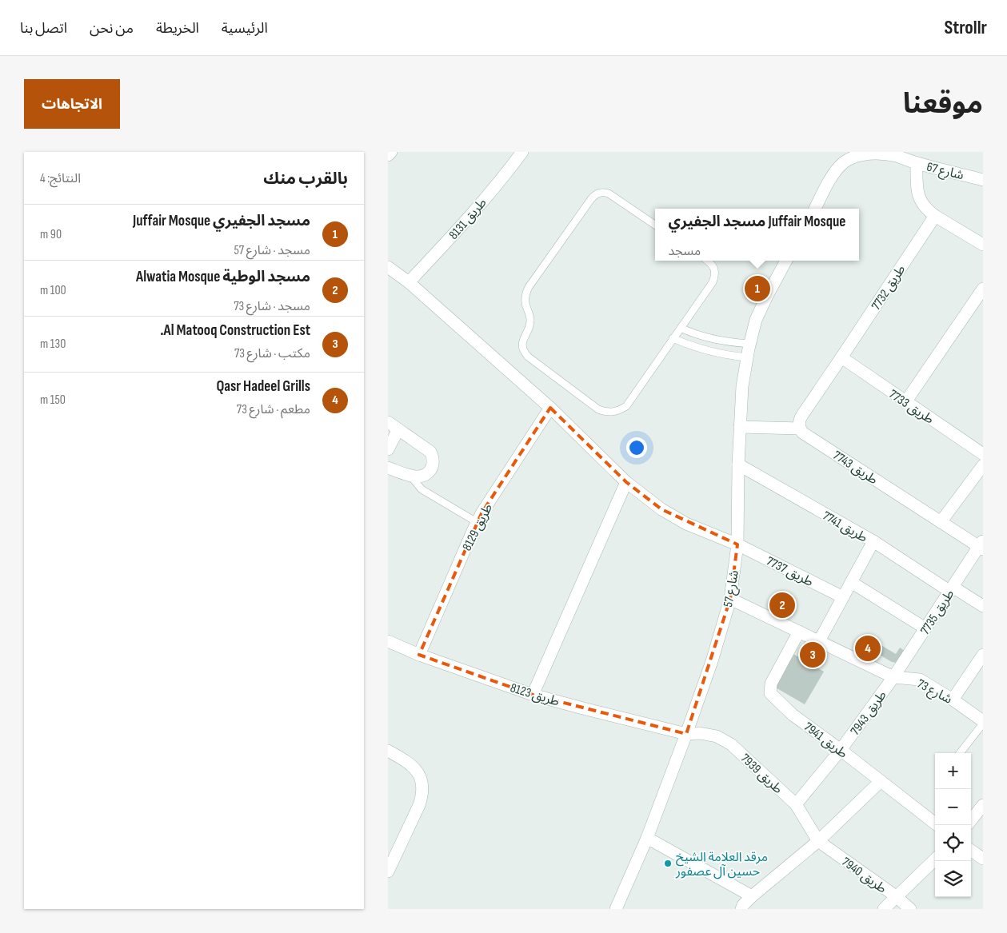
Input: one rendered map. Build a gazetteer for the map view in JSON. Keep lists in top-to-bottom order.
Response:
{
  "streets": {
    "street": [
      "شارع 67",
      "طريق 8131",
      "طريق 7732",
      "طريق 7733",
      "طريق 7743",
      "طريق 7741",
      "طريق 8129",
      "طريق 7737",
      "شارع 57",
      "طريق 7735",
      "شارع 73",
      "طريق 8123",
      "طريق 7943",
      "طريق 7941",
      "طريق 7939",
      "طريق 7940"
    ]
  },
  "crossings": [
    ["طريق 7732", "طريق 7733"],
    ["طريق 7743", "طريق 7735"],
    ["طريق 7741", "شارع 57"],
    ["طريق 7741", "طريق 7735"],
    ["طريق 8129", "طريق 8123"],
    ["طريق 7737", "شارع 57"],
    ["شارع 57", "شارع 73"],
    ["شارع 57", "طريق 8123"],
    ["شارع 57", "طريق 7939"],
    ["طريق 7735", "شارع 73"],
    ["طريق 7735", "طريق 7943"],
    ["شارع 73", "طريق 7943"],
    ["شارع 73", "طريق 7941"],
    ["طريق 8123", "طريق 7939"],
    ["طريق 7943", "طريق 7941"],
    ["طريق 7943", "طريق 7939"],
    ["طريق 7939", "طريق 7940"]
  ],
  "places": ["مرقد العلامة الشيخ حسين آل عصفور"],
  "page": {
    "header": "Strollr",
    "nav": [
      "الرئيسية",
      "الخريطة",
      "من نحن",
      "اتصل بنا"
    ],
    "title": "موقعنا",
    "buttons": "الاتجاهات",
    "heading": ["بالقرب منك", "النتائج: 4"],
    "list": [
      {
        "mark": "1",
        "name": "مسجد الجفيري Juffair Mosque",
        "note": "مسجد · شارع 57",
        "value": "90 m"
      },
      {
        "mark": "2",
        "name": "مسجد الوطية Alwatia Mosque",
        "note": "مسجد · شارع 73",
        "value": "100 m"
      },
      {
        "mark": "3",
        "name": "Al Matooq Construction Est.",
        "note": "مكتب · شارع 73",
        "value": "130 m"
      },
      {
        "mark": "4",
        "name": "Qasr Hadeel Grills",
        "note": "مطعم · شارع 73",
        "value": "150 m"
      }
    ],
    "popup": ["مسجد الجفيري Juffair Mosque", "مسجد"],
    "pins": [
      "1",
      "2",
      "4",
      "3"
    ],
    "map_buttons": ["+", "−"]
  }
}
